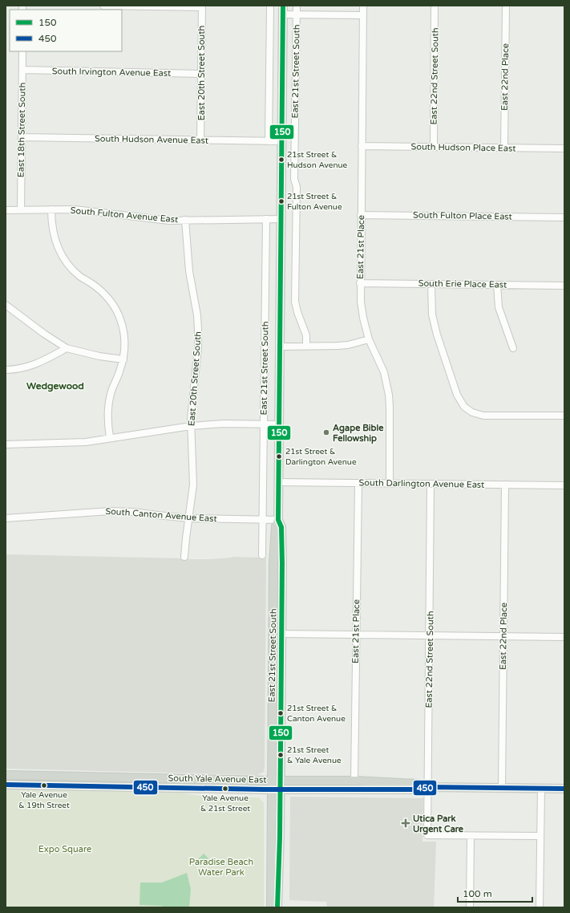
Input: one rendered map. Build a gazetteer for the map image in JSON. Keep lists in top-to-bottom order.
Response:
{
  "streets": {
    "main road": ["East 21st Street South", "South Yale Avenue East"],
    "street": [
      "South Irvington Avenue East",
      "East 20th Street South",
      "East 22nd Street South",
      "East 22nd Place",
      "East 18th Street South",
      "South Hudson Avenue East",
      "South Hudson Place East",
      "South Fulton Avenue East",
      "South Fulton Place East",
      "East 21st Place",
      "South Erie Place East",
      "South Darlington Avenue East",
      "South Canton Avenue East"
    ]
  },
  "crossings": [
    ["East 21st Street South", "South Hudson Avenue East"],
    ["East 21st Street South", "South Fulton Avenue East"],
    ["East 21st Street South", "South Darlington Avenue East"],
    ["East 21st Street South", "South Canton Avenue East"],
    ["East 21st Street South", "South Yale Avenue East"],
    ["South Irvington Avenue East", "East 20th Street South"],
    ["South Irvington Avenue East", "East 18th Street South"],
    ["East 20th Street South", "South Hudson Avenue East"],
    ["East 20th Street South", "South Fulton Avenue East"],
    ["East 20th Street South", "South Canton Avenue East"],
    ["East 22nd Street South", "South Hudson Place East"],
    ["East 22nd Street South", "South Darlington Avenue East"],
    ["East 22nd Street South", "South Yale Avenue East"],
    ["East 22nd Place", "South Hudson Place East"],
    ["East 22nd Place", "South Darlington Avenue East"],
    ["East 22nd Place", "South Yale Avenue East"],
    ["East 18th Street South", "South Hudson Avenue East"],
    ["East 18th Street South", "South Fulton Avenue East"],
    ["South Hudson Place East", "East 21st Place"],
    ["South Fulton Place East", "East 21st Place"],
    ["East 21st Place", "South Erie Place East"],
    ["East 21st Place", "South Darlington Avenue East"],
    ["East 21st Place", "South Yale Avenue East"]
  ],
  "districts": ["Wedgewood"],
  "parks": ["Expo Square", "Paradise Beach Water Park"],
  "places": {
    "other": [
      "21st Street & Hudson Avenue",
      "21st Street & Fulton Avenue",
      "Agape Bible Fellowship",
      "21st Street & Darlington Avenue",
      "21st Street & Canton Avenue",
      "21st Street & Yale Avenue",
      "Yale Avenue & 19th Street",
      "Yale Avenue & 21st Street"
    ],
    "health": ["Utica Park Urgent Care"]
  },
  "lines": ["transit line 150", "transit line 450"],
  "legend": ["150", "450"],
  "scale_bar": "100 m"
}
